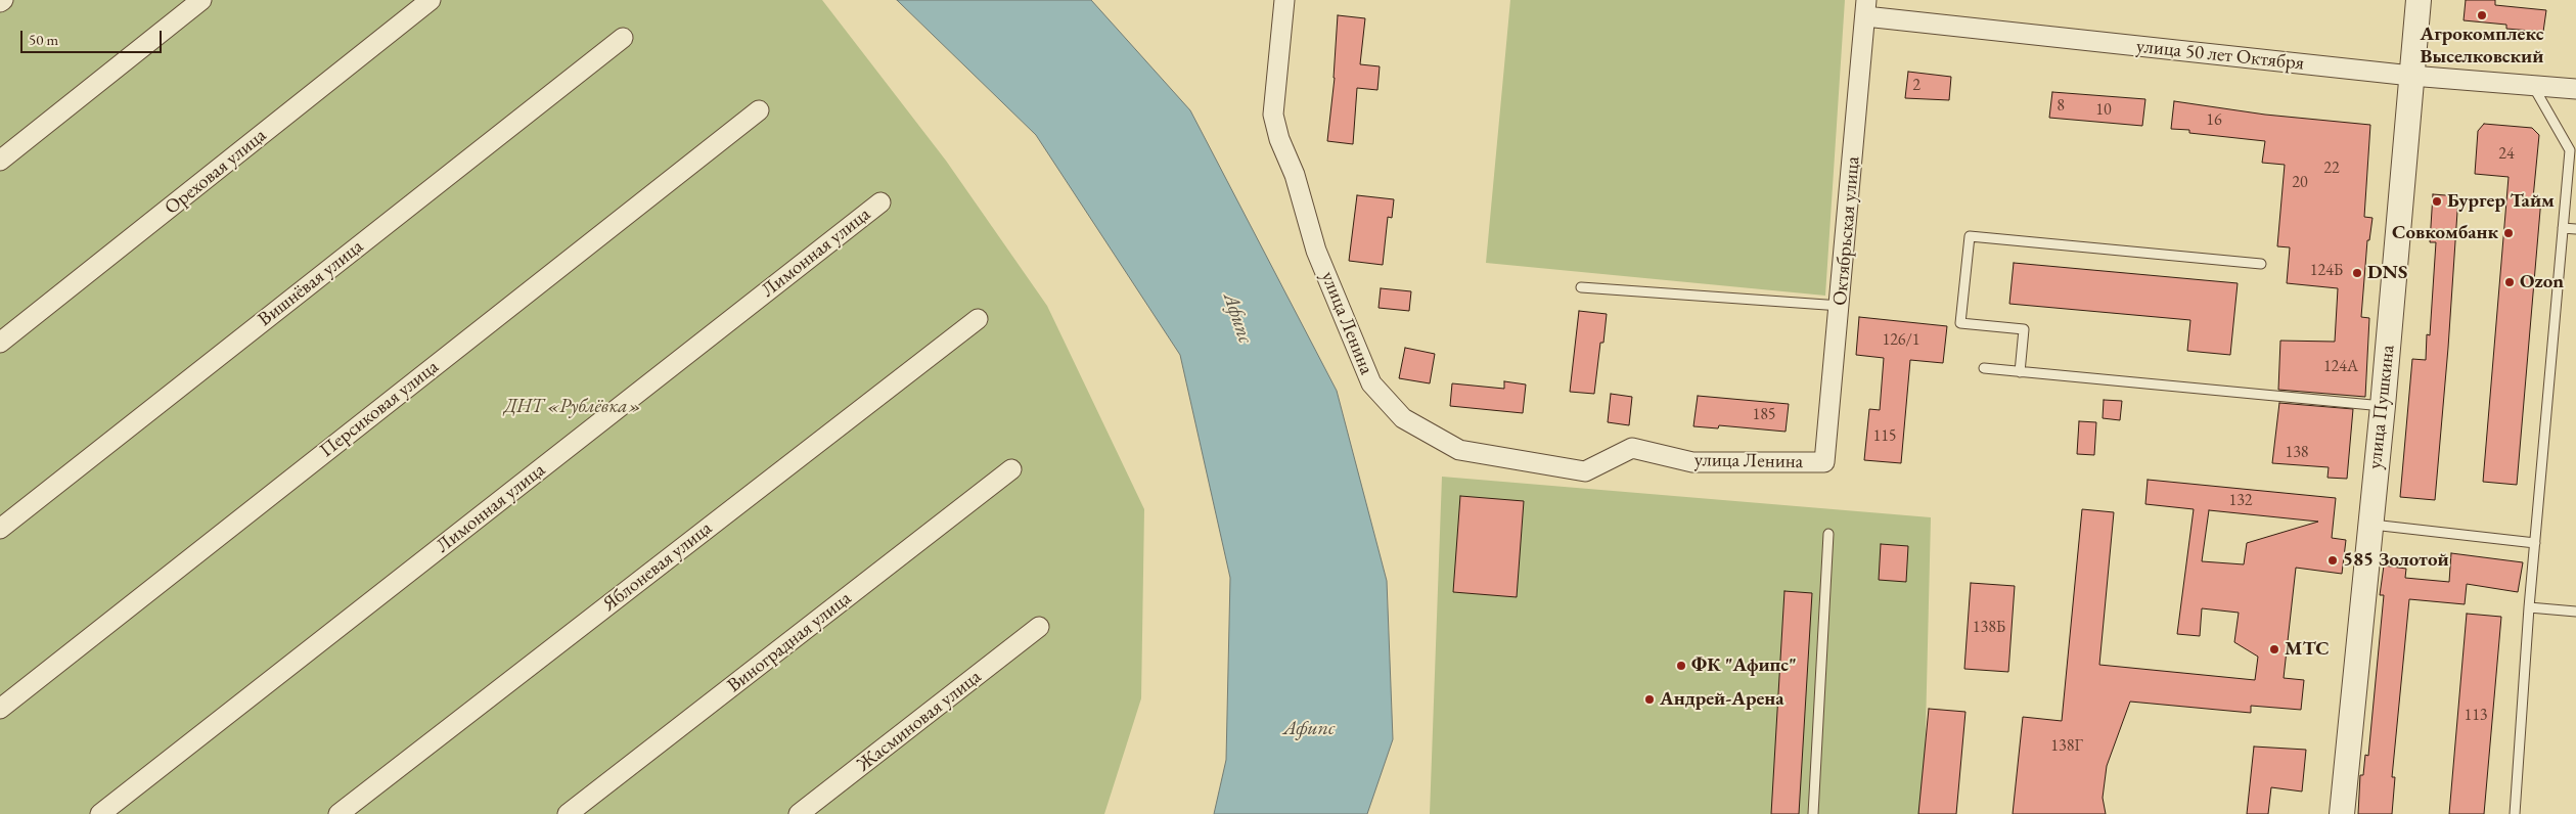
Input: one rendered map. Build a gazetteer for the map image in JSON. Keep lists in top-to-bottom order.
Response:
{
  "streets": {
    "street": [
      "улица 50 лет Октября",
      "Ореховая улица",
      "Октябрьская улица",
      "Лимонная улица",
      "Вишнёвая улица",
      "улица Ленина",
      "улица Пушкина",
      "Персиковая улица",
      "Яблоневая улица",
      "Виноградная улица",
      "Жасминовая улица"
    ]
  },
  "crossings": [
    ["улица 50 лет Октября", "Октябрьская улица"],
    ["улица 50 лет Октября", "улица Пушкина"],
    ["Октябрьская улица", "улица Ленина"]
  ],
  "water": ["Афипс"],
  "parks": ["ДНТ «Рублёвка»"],
  "places": [
    "Агрокомплекс Выселковский",
    "Бургер Тайм",
    "Совкомбанк",
    "DNS",
    "Ozon",
    "585 Золотой",
    "МТС",
    "ФК \"Афипс\"",
    "Андрей-Арена"
  ],
  "house_numbers": [
    "2",
    "8",
    "10",
    "16",
    "24",
    "22",
    "20",
    "124Б",
    "126/1",
    "124А",
    "185",
    "115",
    "138",
    "132",
    "138Б",
    "113",
    "138Г"
  ],
  "scale_bar": "50 m"
}
